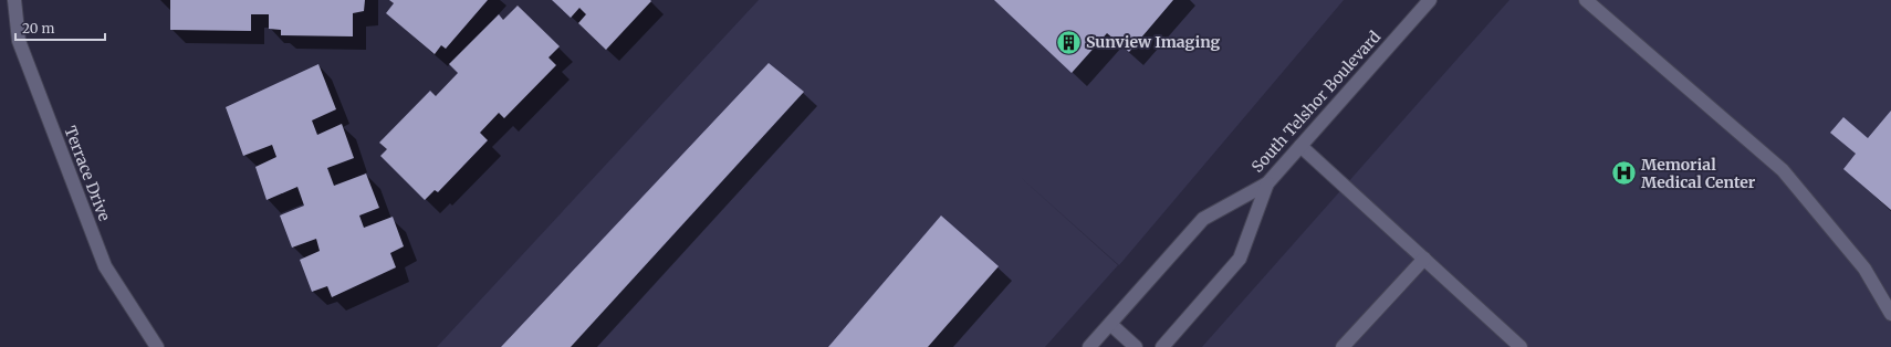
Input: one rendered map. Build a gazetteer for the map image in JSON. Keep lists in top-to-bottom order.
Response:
{
  "streets": {
    "main road": ["South Telshor Boulevard", "Terrace Drive"]
  },
  "places": {
    "building": ["Sunview Imaging"],
    "hospital": ["Memorial Medical Center"]
  },
  "scale_bar": "20 m"
}
